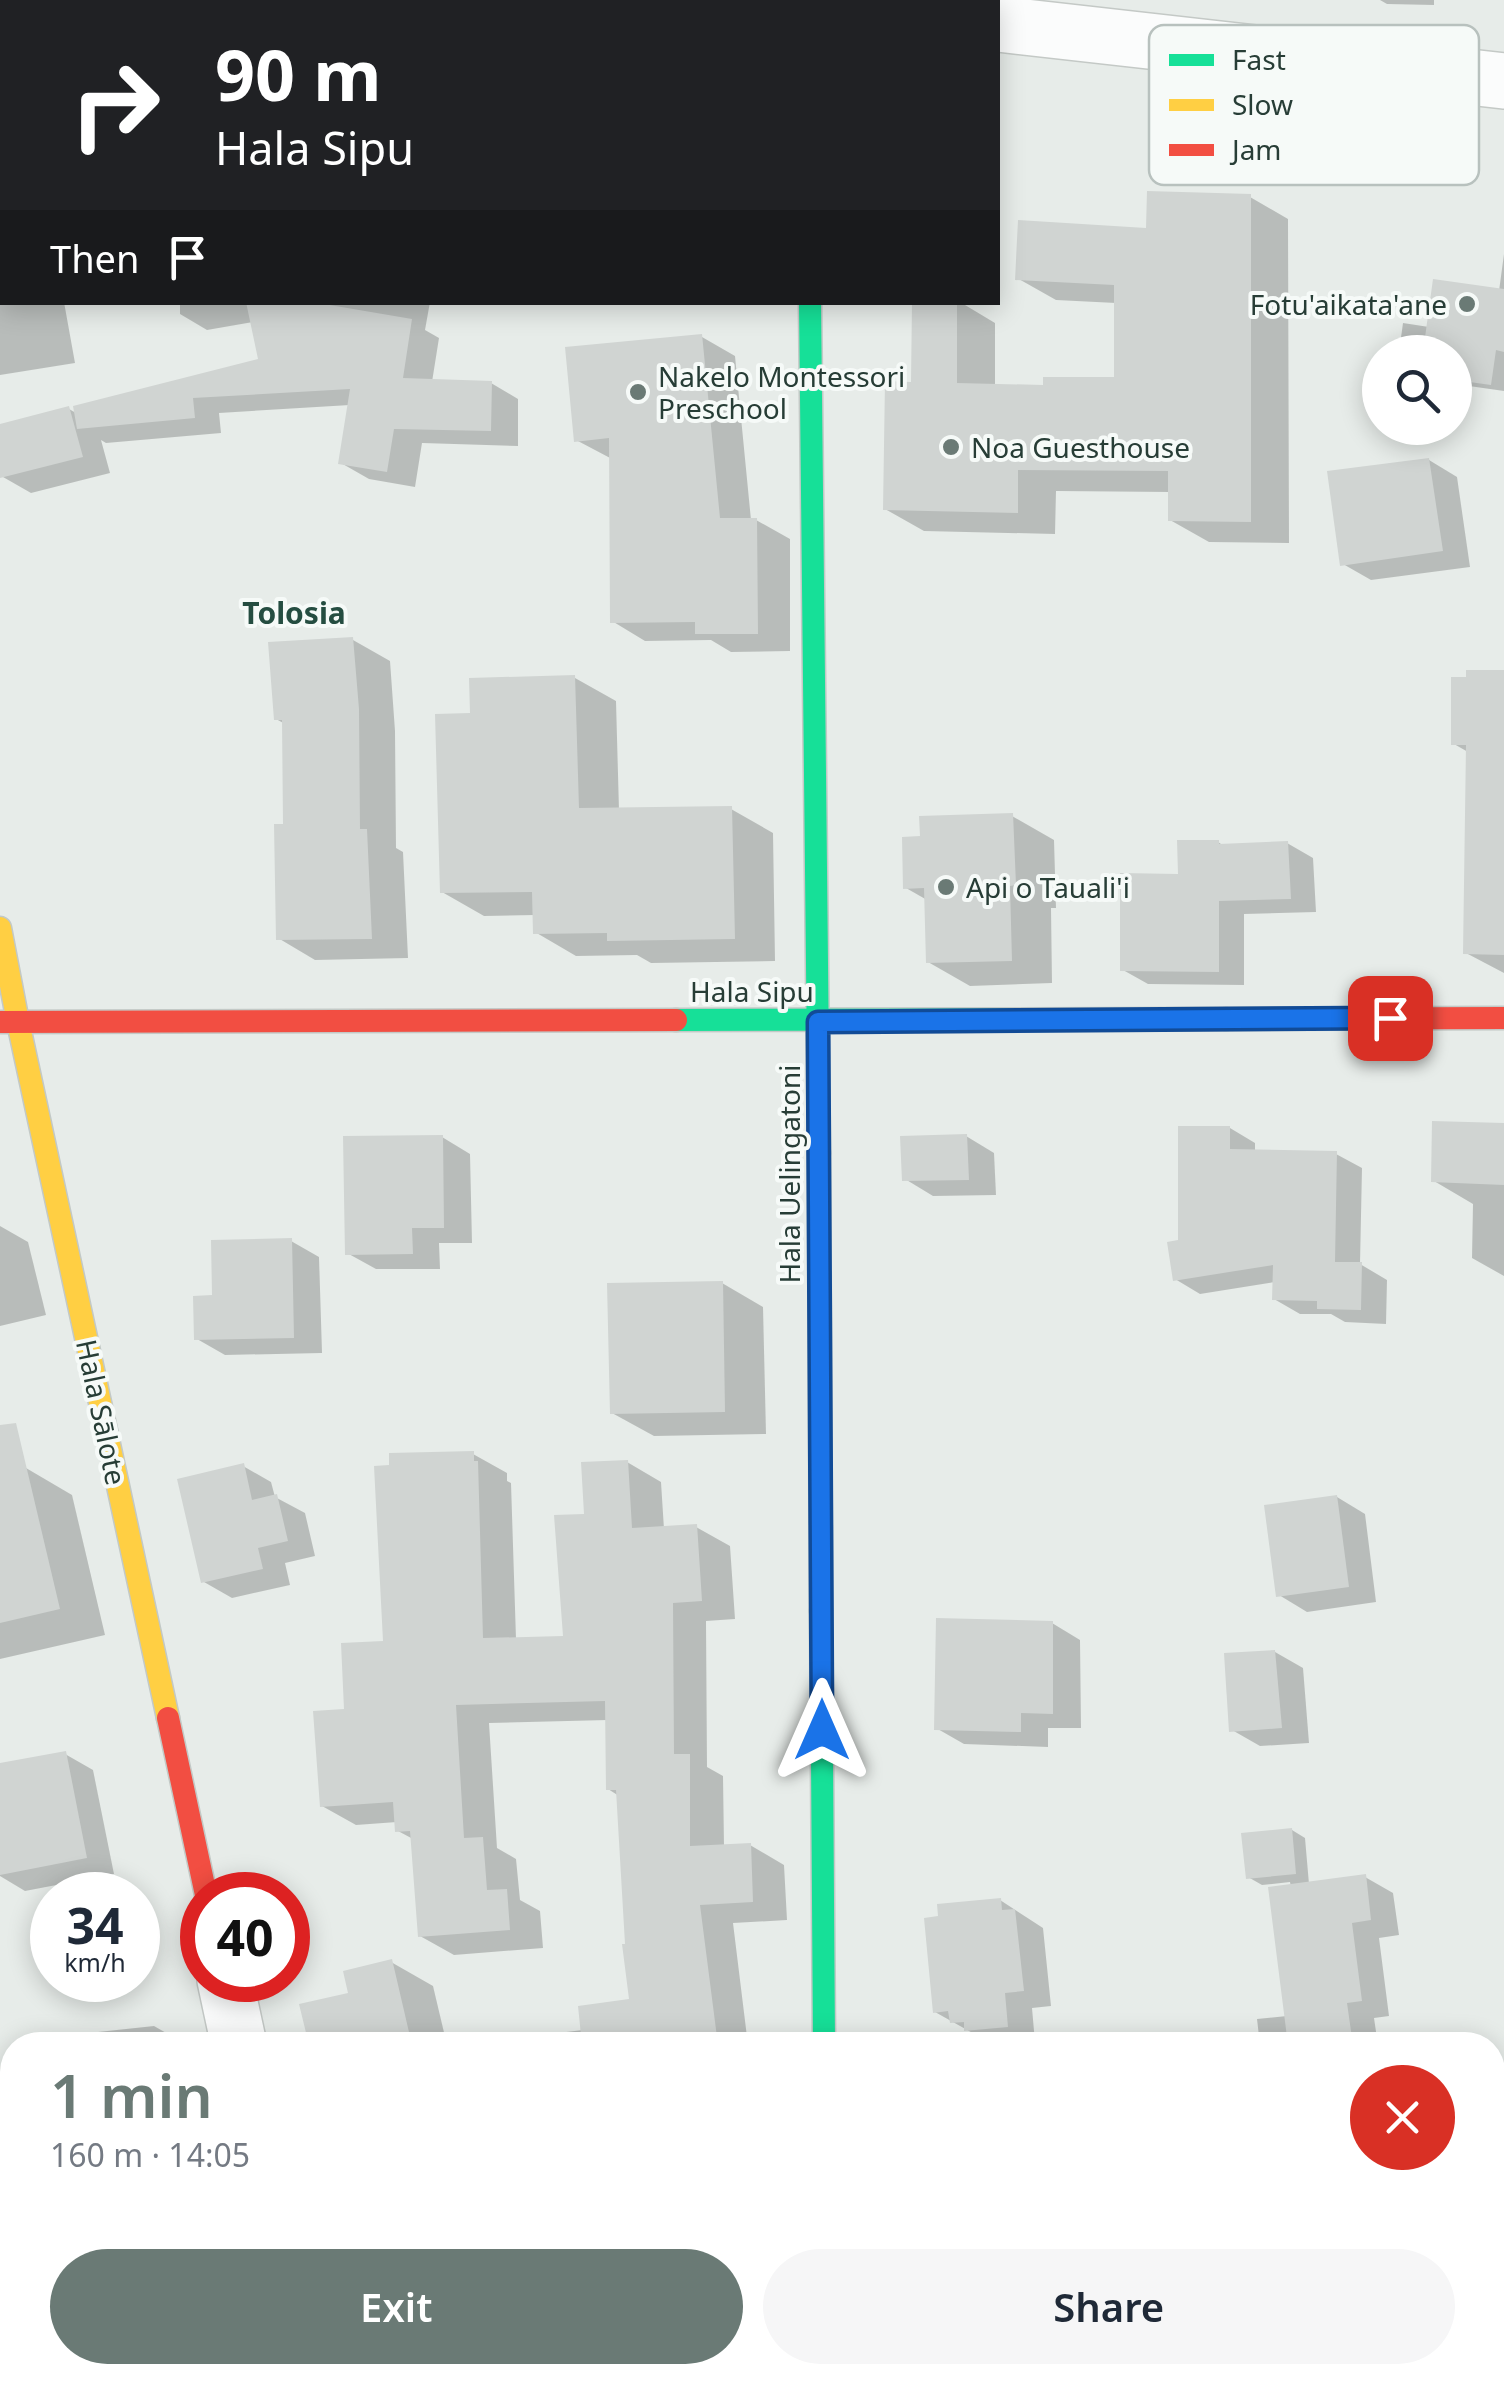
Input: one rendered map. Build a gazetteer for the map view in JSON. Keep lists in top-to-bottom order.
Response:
{
  "streets": {
    "street": ["Hala Sipu", "Hala Uelingatoni", "Hala Sālote"]
  },
  "crossings": [
    ["Hala Sipu", "Hala Uelingatoni"],
    ["Hala Sipu", "Hala Sālote"]
  ],
  "districts": ["Tolosia"],
  "places": [
    "Fotu'aikata'ane",
    "Nakelo Montessori Preschool",
    "Noa Guesthouse",
    "Api o Tauali'i"
  ],
  "legend": ["Fast", "Slow", "Jam"],
  "page": {
    "turn": ["90 m", "Hala Sipu"],
    "then": "Then",
    "speed": "34 km/h",
    "limit": "40",
    "heading": ["1 min", "160 m · 14:05"],
    "buttons": ["Exit", "Share"]
  }
}
